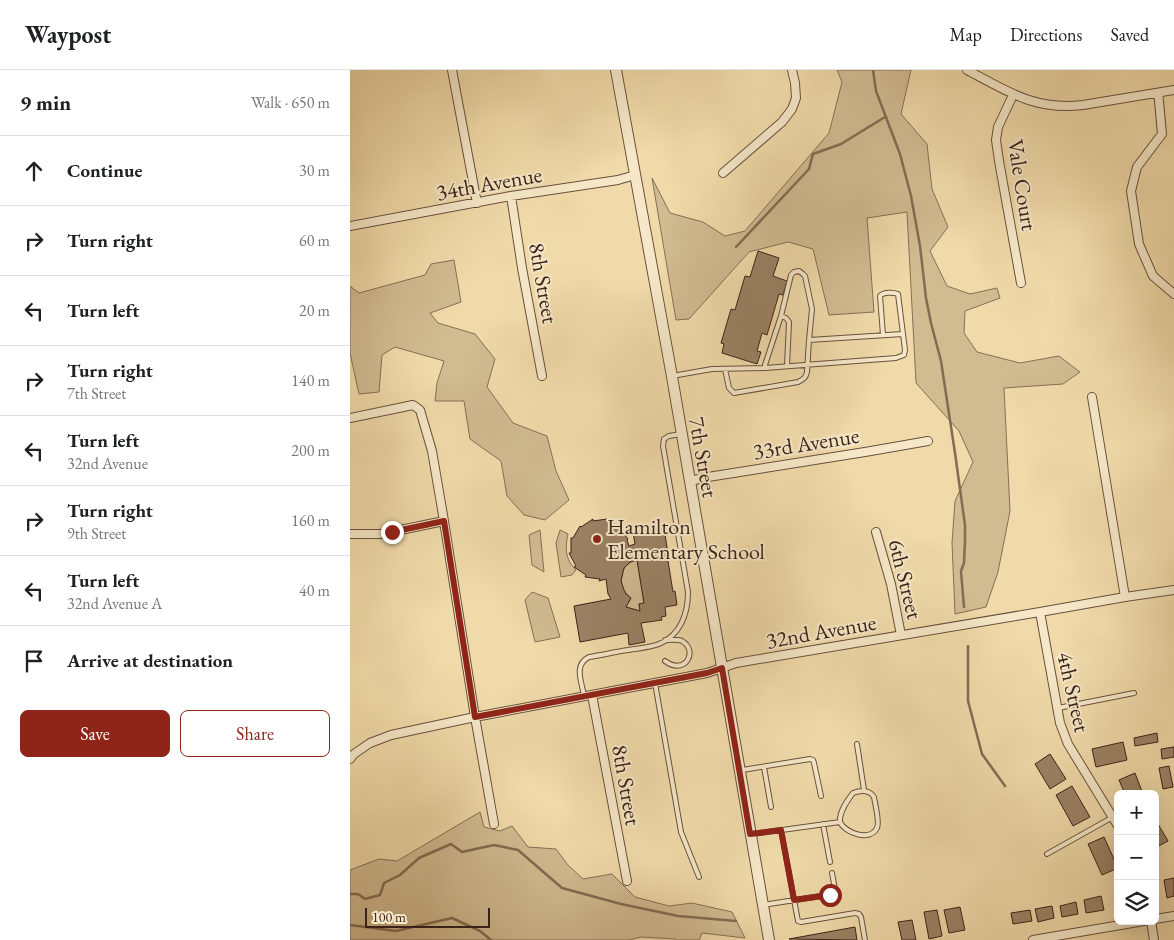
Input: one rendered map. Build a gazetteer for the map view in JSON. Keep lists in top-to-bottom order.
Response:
{
  "streets": {
    "street": [
      "34th Avenue",
      "Vale Court",
      "8th Street",
      "33rd Avenue",
      "7th Street",
      "6th Street",
      "32nd Avenue",
      "4th Street"
    ]
  },
  "crossings": [
    ["34th Avenue", "8th Street"],
    ["34th Avenue", "7th Street"],
    ["8th Street", "32nd Avenue"],
    ["33rd Avenue", "7th Street"],
    ["7th Street", "32nd Avenue"],
    ["6th Street", "32nd Avenue"],
    ["32nd Avenue", "4th Street"]
  ],
  "places": ["Hamilton Elementary School"],
  "scale_bar": "100 m",
  "page": {
    "header": "Waypost",
    "nav": ["Map", "Directions", "Saved"],
    "heading": ["9 min", "Walk · 650 m"],
    "list": [
      ["Continue", "30 m"],
      ["Turn right", "60 m"],
      ["Turn left", "20 m"],
      ["Turn right", "7th Street", "140 m"],
      ["Turn left", "32nd Avenue", "200 m"],
      ["Turn right", "9th Street", "160 m"],
      ["Turn left", "32nd Avenue A", "40 m"],
      "Arrive at destination"
    ],
    "buttons": ["Save", "Share"],
    "map_buttons": ["+", "−"],
    "scale": "100 m"
  }
}
